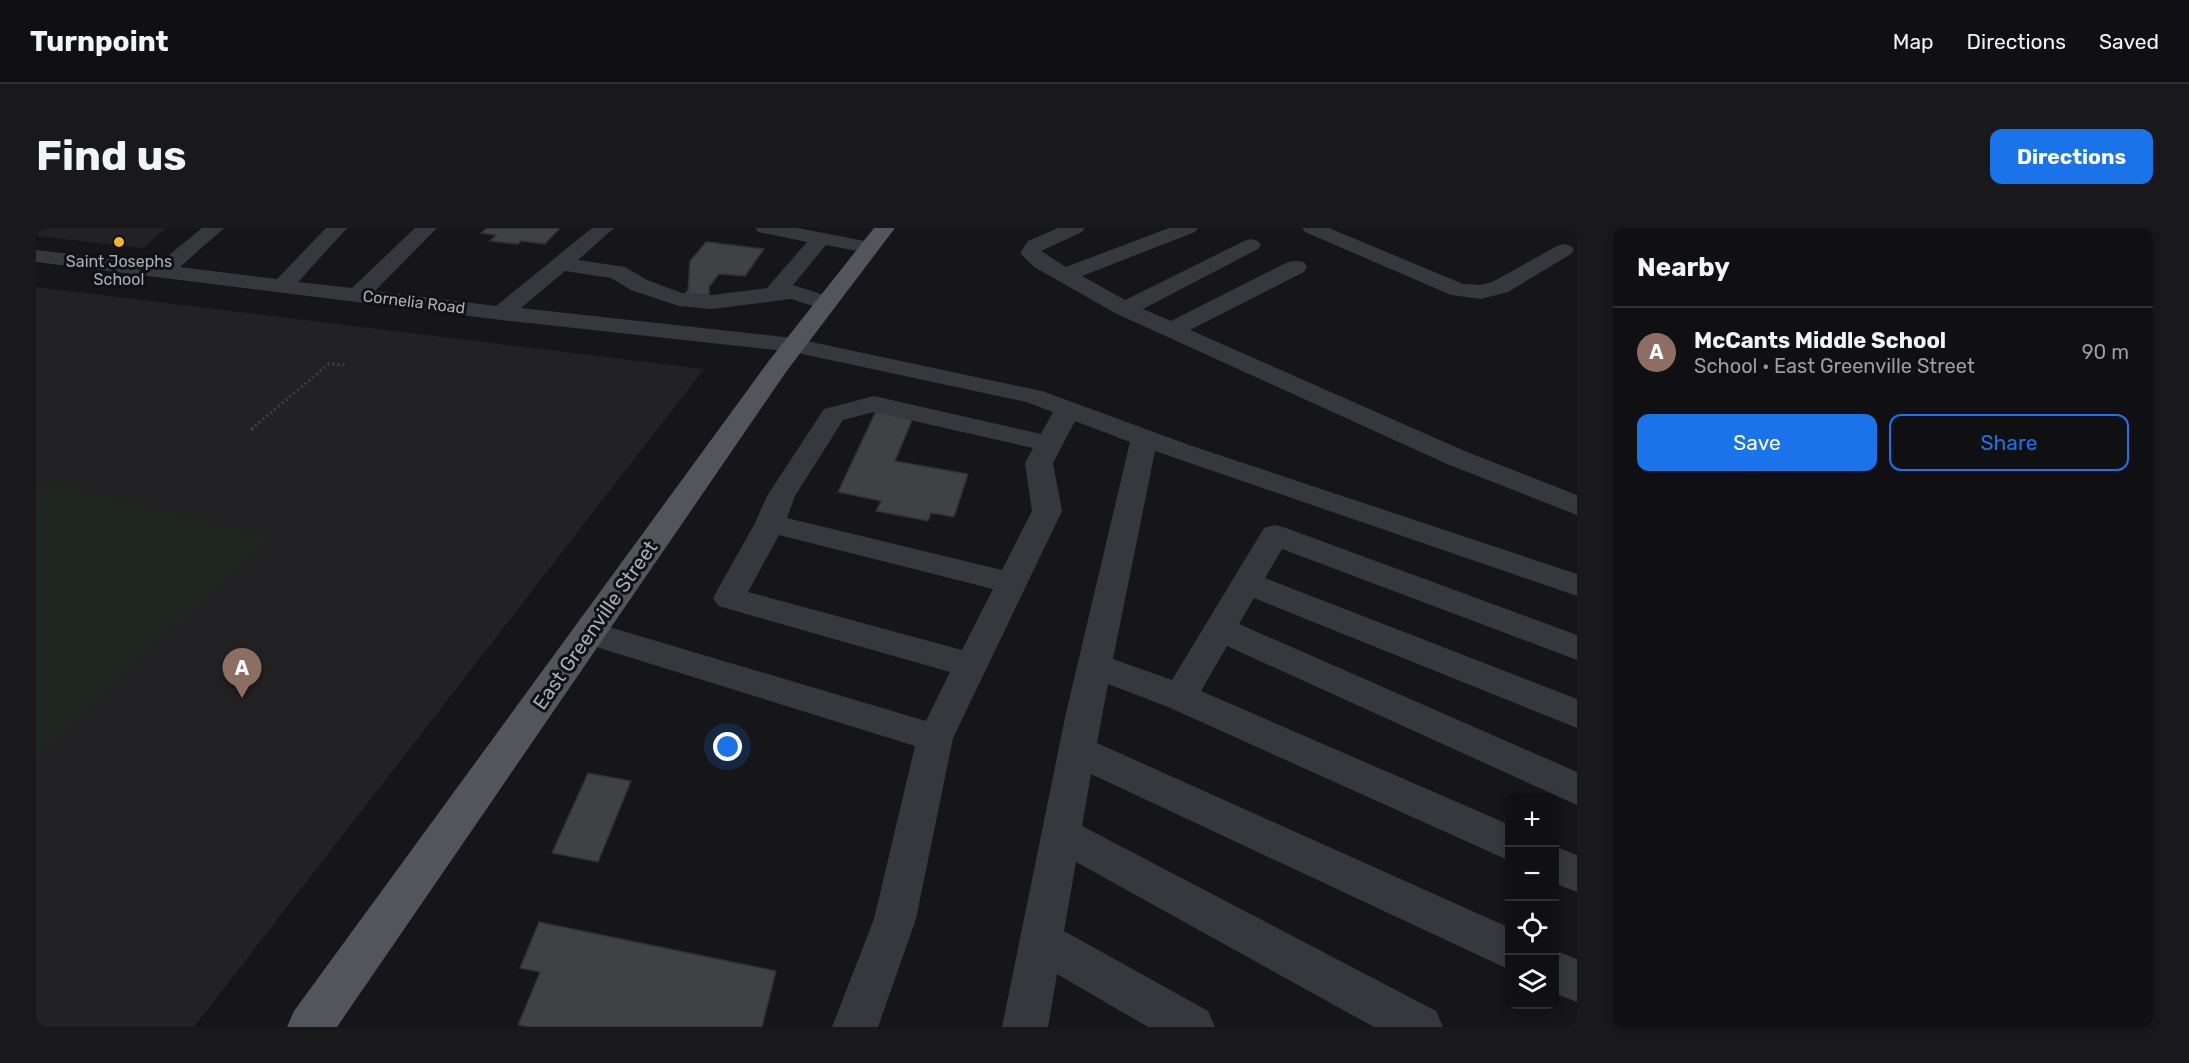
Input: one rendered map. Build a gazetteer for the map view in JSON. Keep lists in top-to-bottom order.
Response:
{
  "streets": {
    "main road": ["East Greenville Street"],
    "street": ["Cornelia Road"]
  },
  "crossings": [
    ["Cornelia Road", "East Greenville Street"]
  ],
  "places": ["Saint Josephs School"],
  "page": {
    "header": "Turnpoint",
    "nav": ["Map", "Directions", "Saved"],
    "buttons": [
      "Directions",
      ["Save", "Share"]
    ],
    "title": "Find us",
    "heading": "Nearby",
    "list": [
      {
        "mark": "A",
        "name": "McCants Middle School",
        "note": "School · East Greenville Street",
        "value": "90 m"
      }
    ],
    "pins": "A",
    "map_buttons": ["+", "−"]
  }
}
